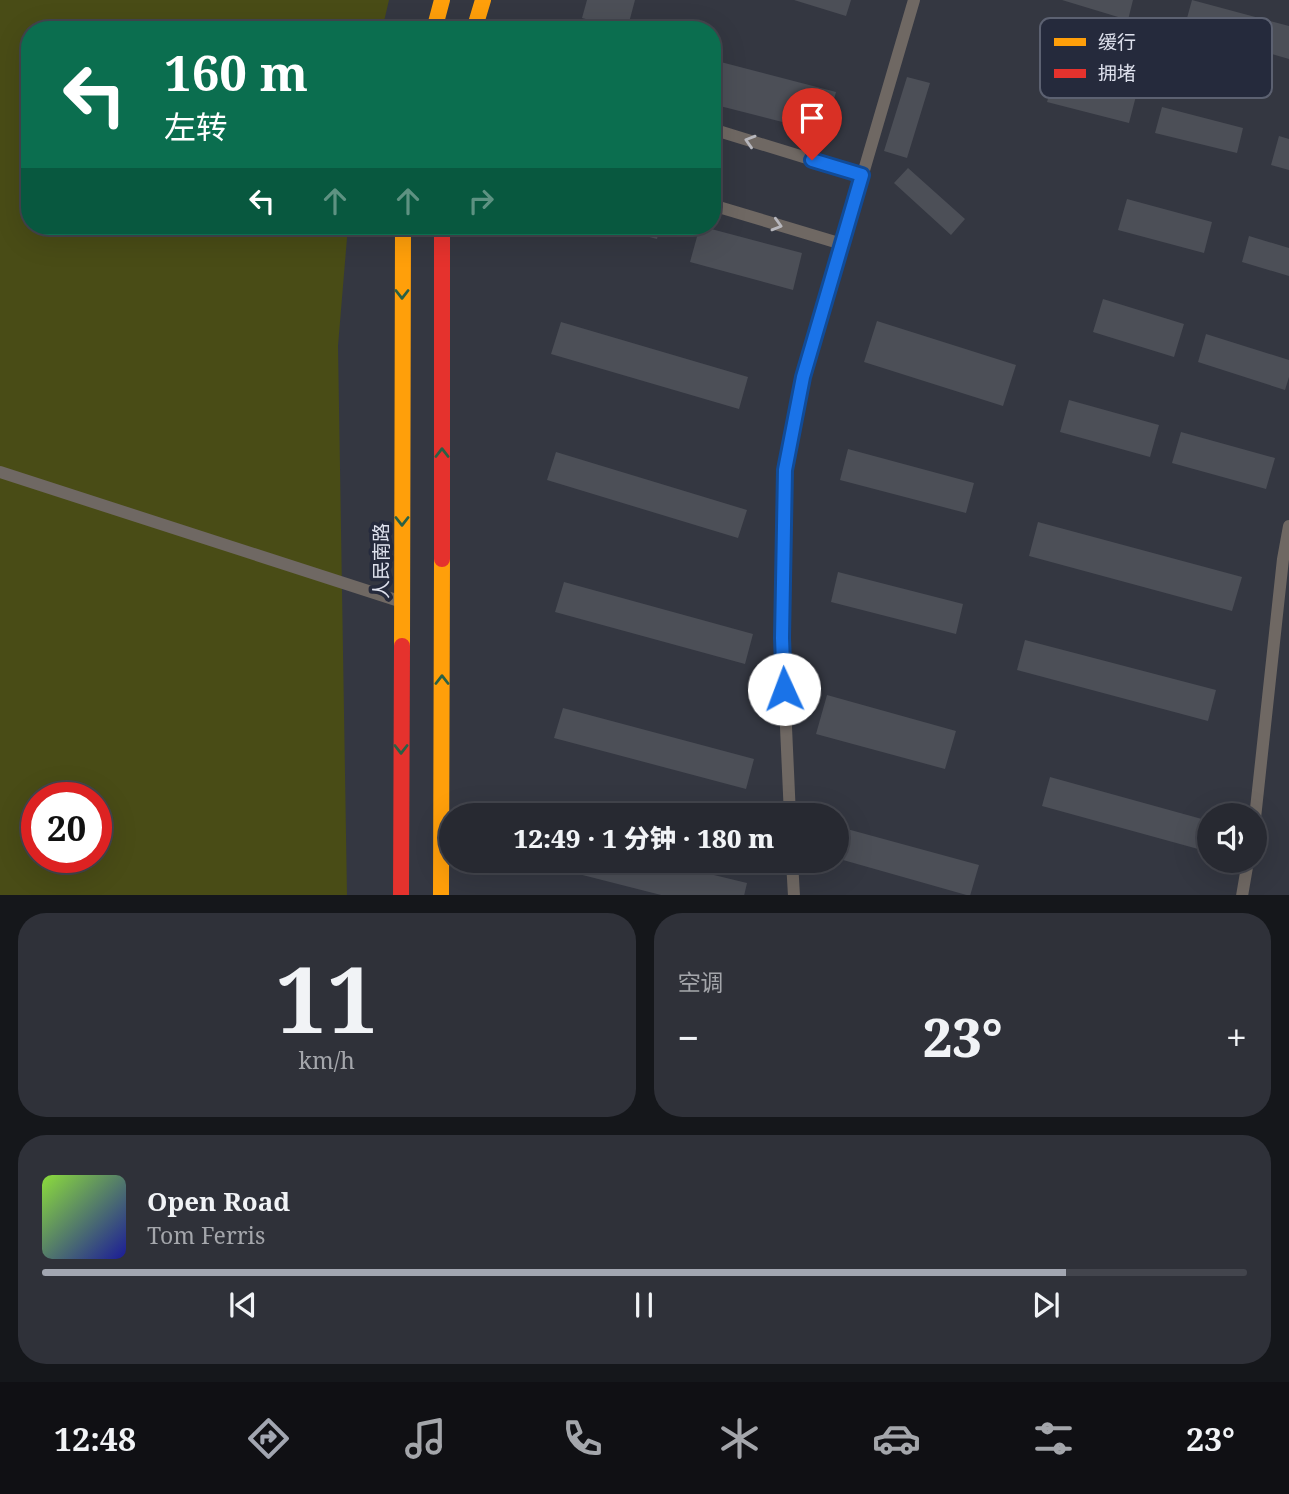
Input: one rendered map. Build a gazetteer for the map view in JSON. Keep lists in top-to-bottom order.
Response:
{
  "streets": {
    "main road": ["人民南路"]
  },
  "legend": ["缓行", "拥堵"],
  "page": {
    "turn": ["160 m", "左转"],
    "limit": "20",
    "trip": "12:49 · 1 分钟 · 180 m",
    "tile": [
      ["11", "km/h"],
      "空调"
    ],
    "heat": ["−", "23°", "+"],
    "song": ["Open Road", "Tom Ferris"],
    "tabs": ["12:48", "23°"]
  }
}
